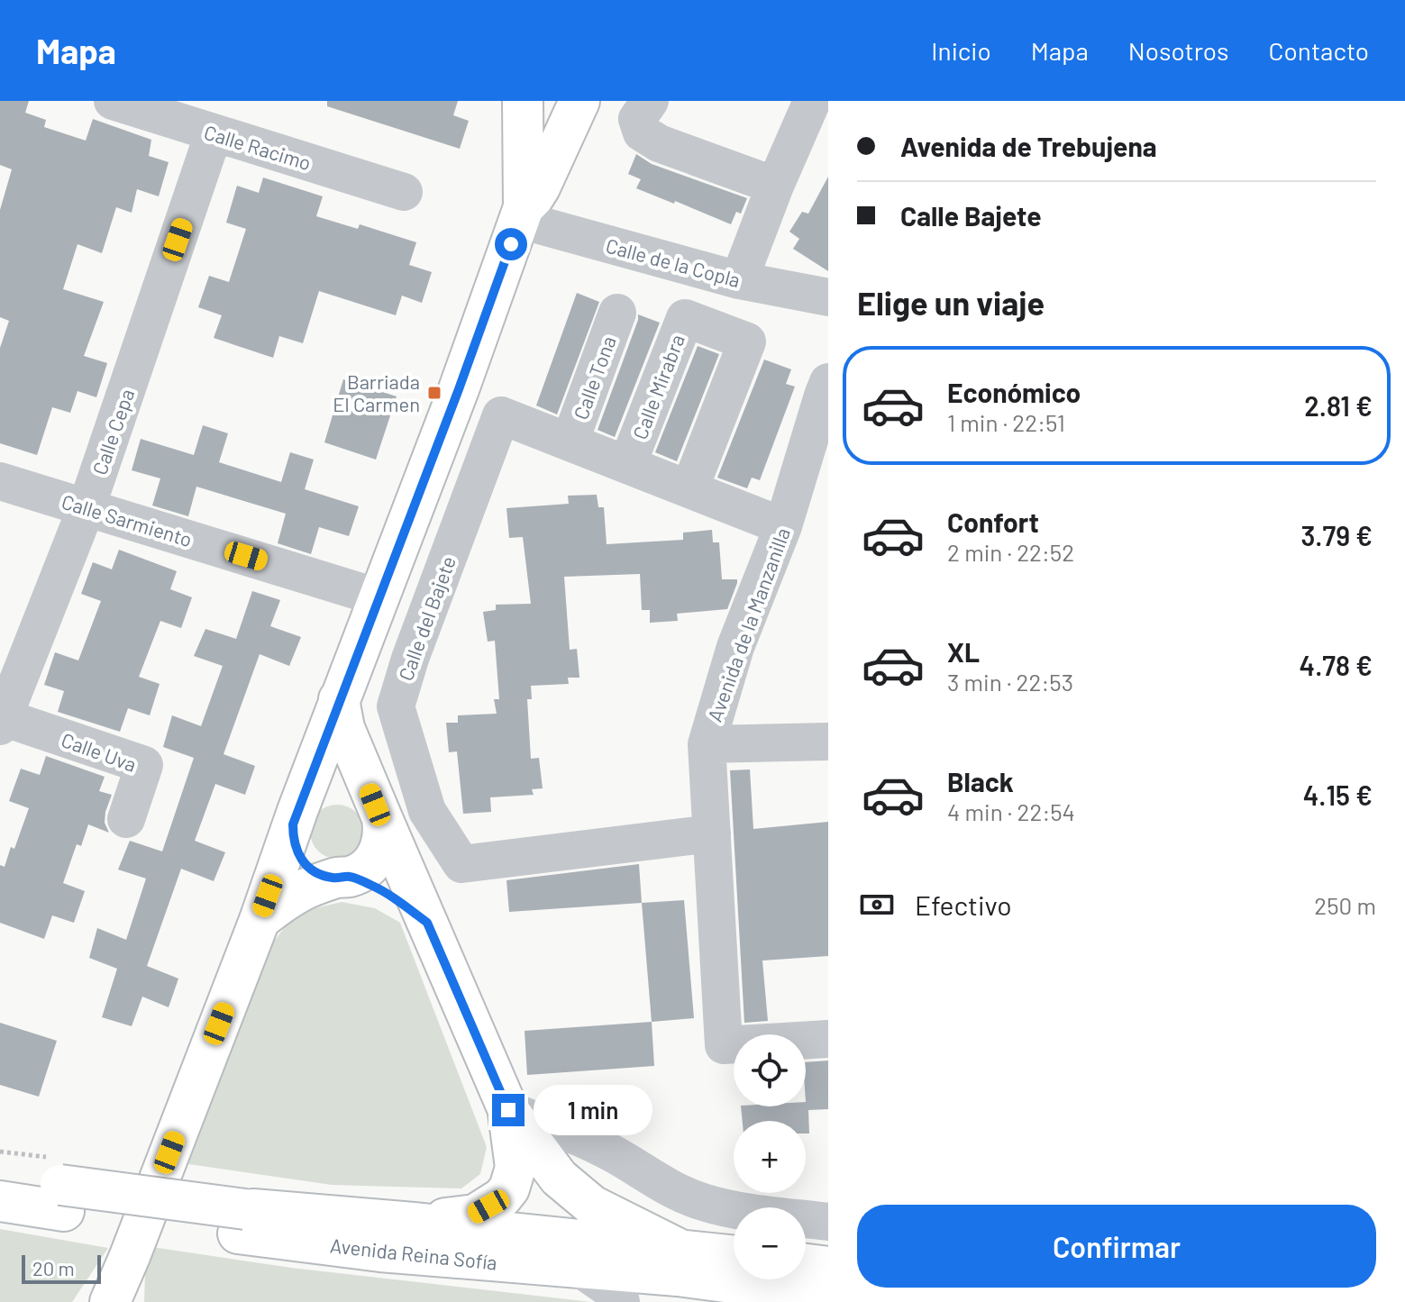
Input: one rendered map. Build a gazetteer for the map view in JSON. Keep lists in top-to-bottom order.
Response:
{
  "streets": {
    "main road": ["Avenida Reina Sofía"],
    "street": [
      "Calle Racimo",
      "Calle de la Copla",
      "Calle Tona",
      "Calle Mirabra",
      "Calle Cepa",
      "Calle Sarmiento",
      "Calle del Bajete",
      "Avenida de la Manzanilla",
      "Calle Uva"
    ]
  },
  "crossings": [
    ["Calle Racimo", "Calle Cepa"],
    ["Calle Tona", "Calle del Bajete"],
    ["Calle Mirabra", "Calle del Bajete"],
    ["Calle Cepa", "Calle Sarmiento"],
    ["Calle Cepa", "Calle Uva"],
    ["Calle del Bajete", "Avenida de la Manzanilla"]
  ],
  "places": {
    "transit": ["Barriada El Carmen"]
  },
  "scale_bar": "20 m",
  "page": {
    "header": "Mapa",
    "nav": [
      "Inicio",
      "Mapa",
      "Nosotros",
      "Contacto"
    ],
    "banner": ["Avenida de Trebujena", "Calle Bajete"],
    "heading": "Elige un viaje",
    "list": [
      {
        "name": "Económico",
        "note": "1 min · 22:51",
        "value": "2.81 €"
      },
      {
        "name": "Confort",
        "note": "2 min · 22:52",
        "value": "3.79 €"
      },
      {
        "name": "XL",
        "note": "3 min · 22:53",
        "value": "4.78 €"
      },
      {
        "name": "Black",
        "note": "4 min · 22:54",
        "value": "4.15 €"
      }
    ],
    "pay": ["Efectivo", "250 m"],
    "map_buttons": ["+", "−"],
    "bubble": "1 min",
    "buttons": "Confirmar",
    "scale": "20 m"
  }
}
